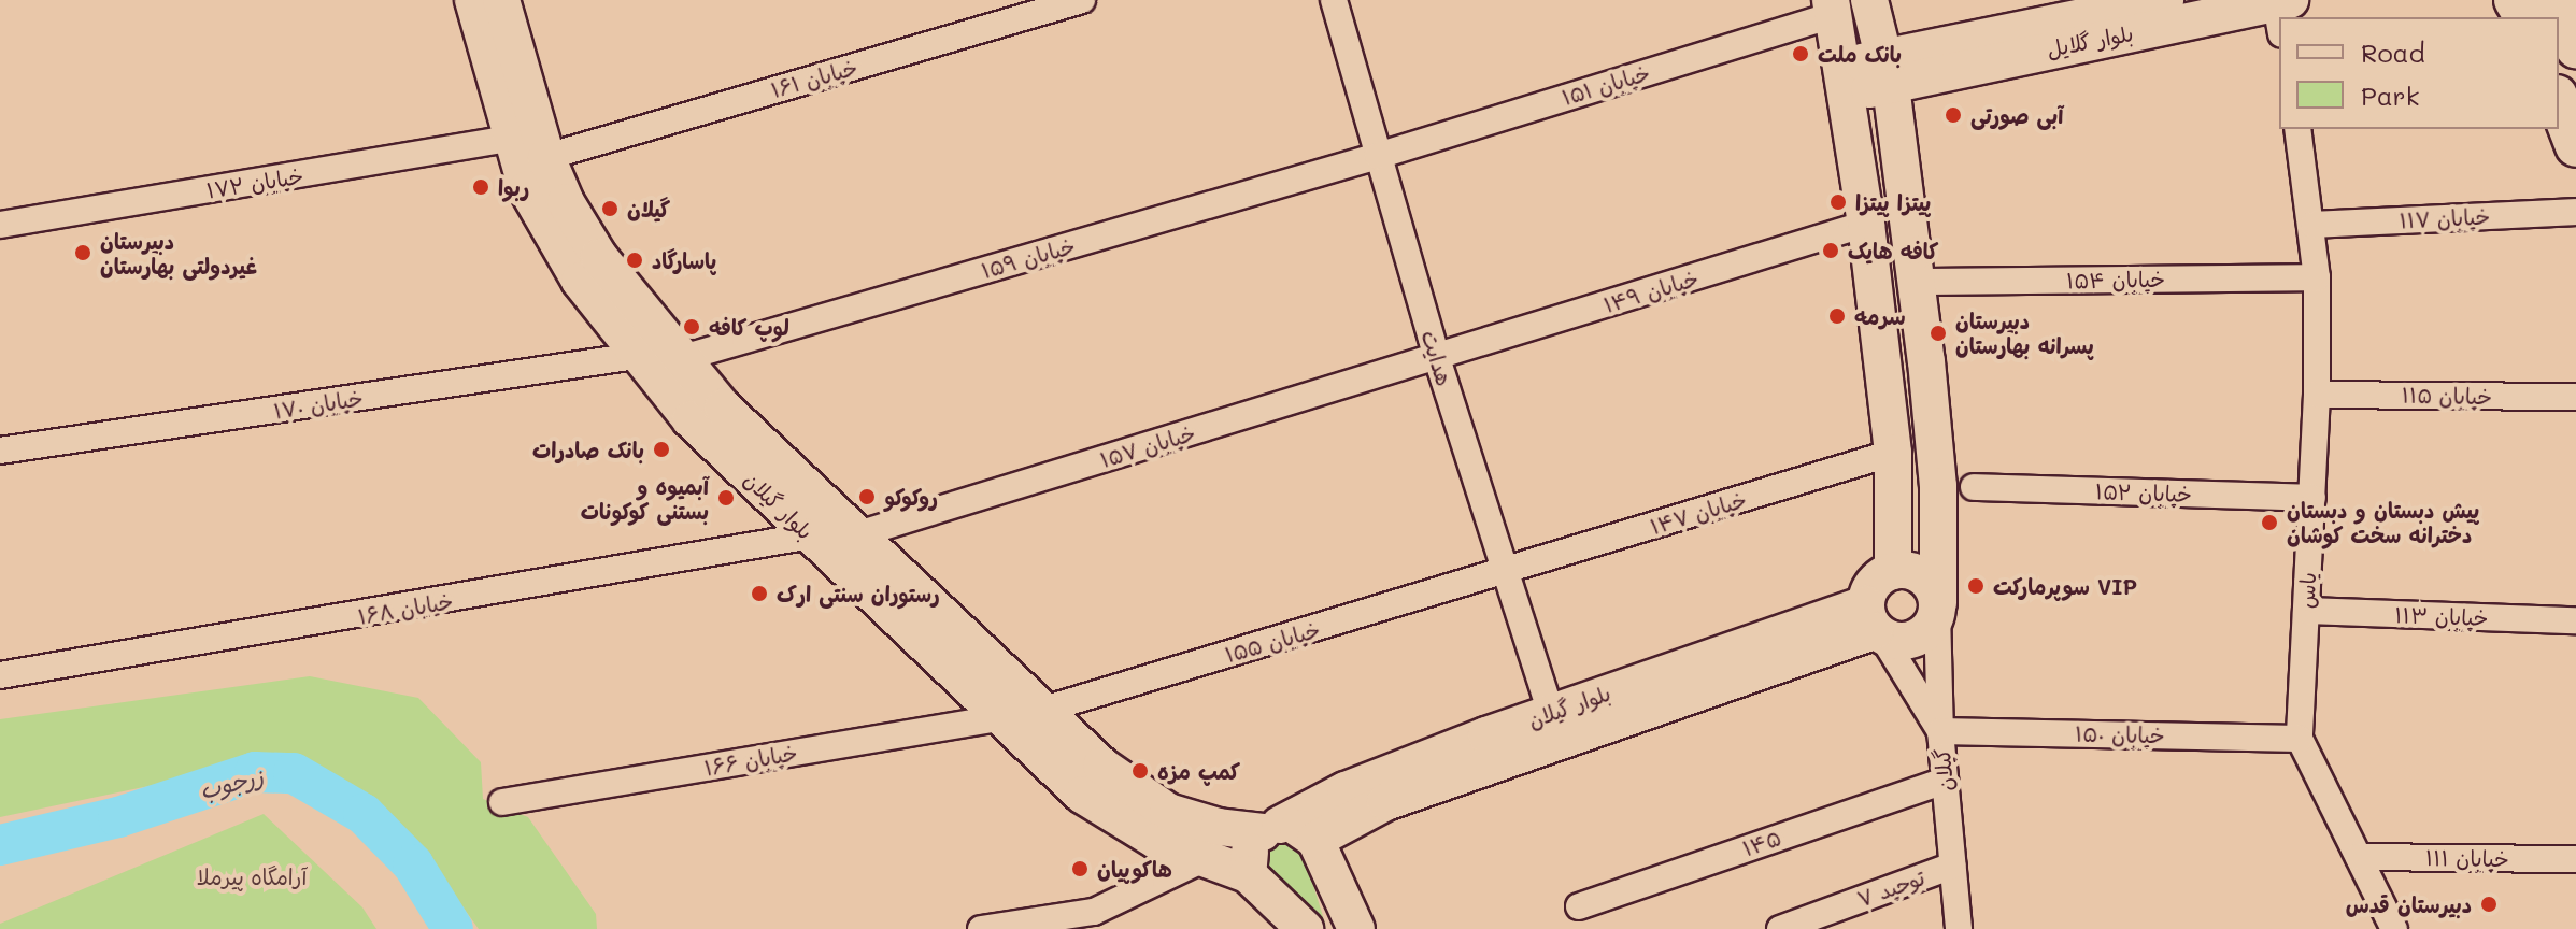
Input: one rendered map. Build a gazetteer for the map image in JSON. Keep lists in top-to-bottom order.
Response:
{
  "streets": {
    "main road": ["بلوار گلایل", "بلوار گیلان"],
    "street": [
      "خیابان ۱۶۱",
      "خیابان ۱۵۱",
      "خیابان ۱۷۲",
      "خیابان ۱۱۷",
      "خیابان ۱۵۹",
      "خیابان ۱۵۴",
      "خیابان ۱۴۹",
      "هدایت",
      "خیابان ۱۱۵",
      "خیابان ۱۷۰",
      "خیابان ۱۵۷",
      "خیابان ۱۵۲",
      "خیابان ۱۴۷",
      "یاس",
      "خیابان ۱۶۸",
      "خیابان ۱۱۳",
      "خیابان ۱۵۵",
      "خیابان ۱۵۰",
      "خیابان ۱۶۶",
      "گیلان",
      "۱۴۵",
      "خیابان ۱۱۱",
      "توحید ۷"
    ]
  },
  "crossings": [
    ["خیابان ۱۶۱", "بلوار گیلان"],
    ["خیابان ۱۵۱", "خیابان ۱۵۹"],
    ["خیابان ۱۵۱", "هدایت"],
    ["خیابان ۱۷۲", "بلوار گیلان"],
    ["خیابان ۱۱۷", "یاس"],
    ["خیابان ۱۵۹", "هدایت"],
    ["خیابان ۱۵۹", "بلوار گیلان"],
    ["خیابان ۱۵۴", "یاس"],
    ["خیابان ۱۴۹", "هدایت"],
    ["خیابان ۱۴۹", "خیابان ۱۵۷"],
    ["هدایت", "خیابان ۱۵۷"],
    ["هدایت", "بلوار گیلان"],
    ["هدایت", "خیابان ۱۴۷"],
    ["هدایت", "خیابان ۱۵۵"],
    ["خیابان ۱۱۵", "یاس"],
    ["خیابان ۱۷۰", "بلوار گیلان"],
    ["خیابان ۱۵۷", "بلوار گیلان"],
    ["خیابان ۱۵۲", "یاس"],
    ["بلوار گیلان", "خیابان ۱۶۸"],
    ["بلوار گیلان", "خیابان ۱۵۵"],
    ["بلوار گیلان", "خیابان ۱۶۶"],
    ["بلوار گیلان", "گیلان"],
    ["خیابان ۱۴۷", "خیابان ۱۵۵"],
    ["یاس", "خیابان ۱۱۳"],
    ["یاس", "خیابان ۱۵۰"],
    ["یاس", "خیابان ۱۱۱"],
    ["خیابان ۱۵۰", "گیلان"],
    ["گیلان", "۱۴۵"],
    ["گیلان", "توحید ۷"]
  ],
  "water": ["زرجوب"],
  "parks": ["آرامگاه پیرملا"],
  "places": [
    "بانک ملت",
    "آبی صورتی",
    "ربوا",
    "پیتزا پیتزا",
    "گیلان",
    "کافه هایک",
    "دبیرستان غیردولتی بهارستان",
    "پاسارگاد",
    "سرمه",
    "لوپ کافه",
    "دبیرستان پسرانه بهارستان",
    "بانک صادرات",
    "روکوکو",
    "آبمیوه و بستنی کوکونات",
    "پیش دبستان و دبستان دخترانه سخت کوشان",
    "سوپرمارکت VIP",
    "رستوران سنتی ارک",
    "کمپ مزه",
    "هاکوپیان",
    "دبیرستان قدس"
  ],
  "legend": ["Road", "Park"]
}
